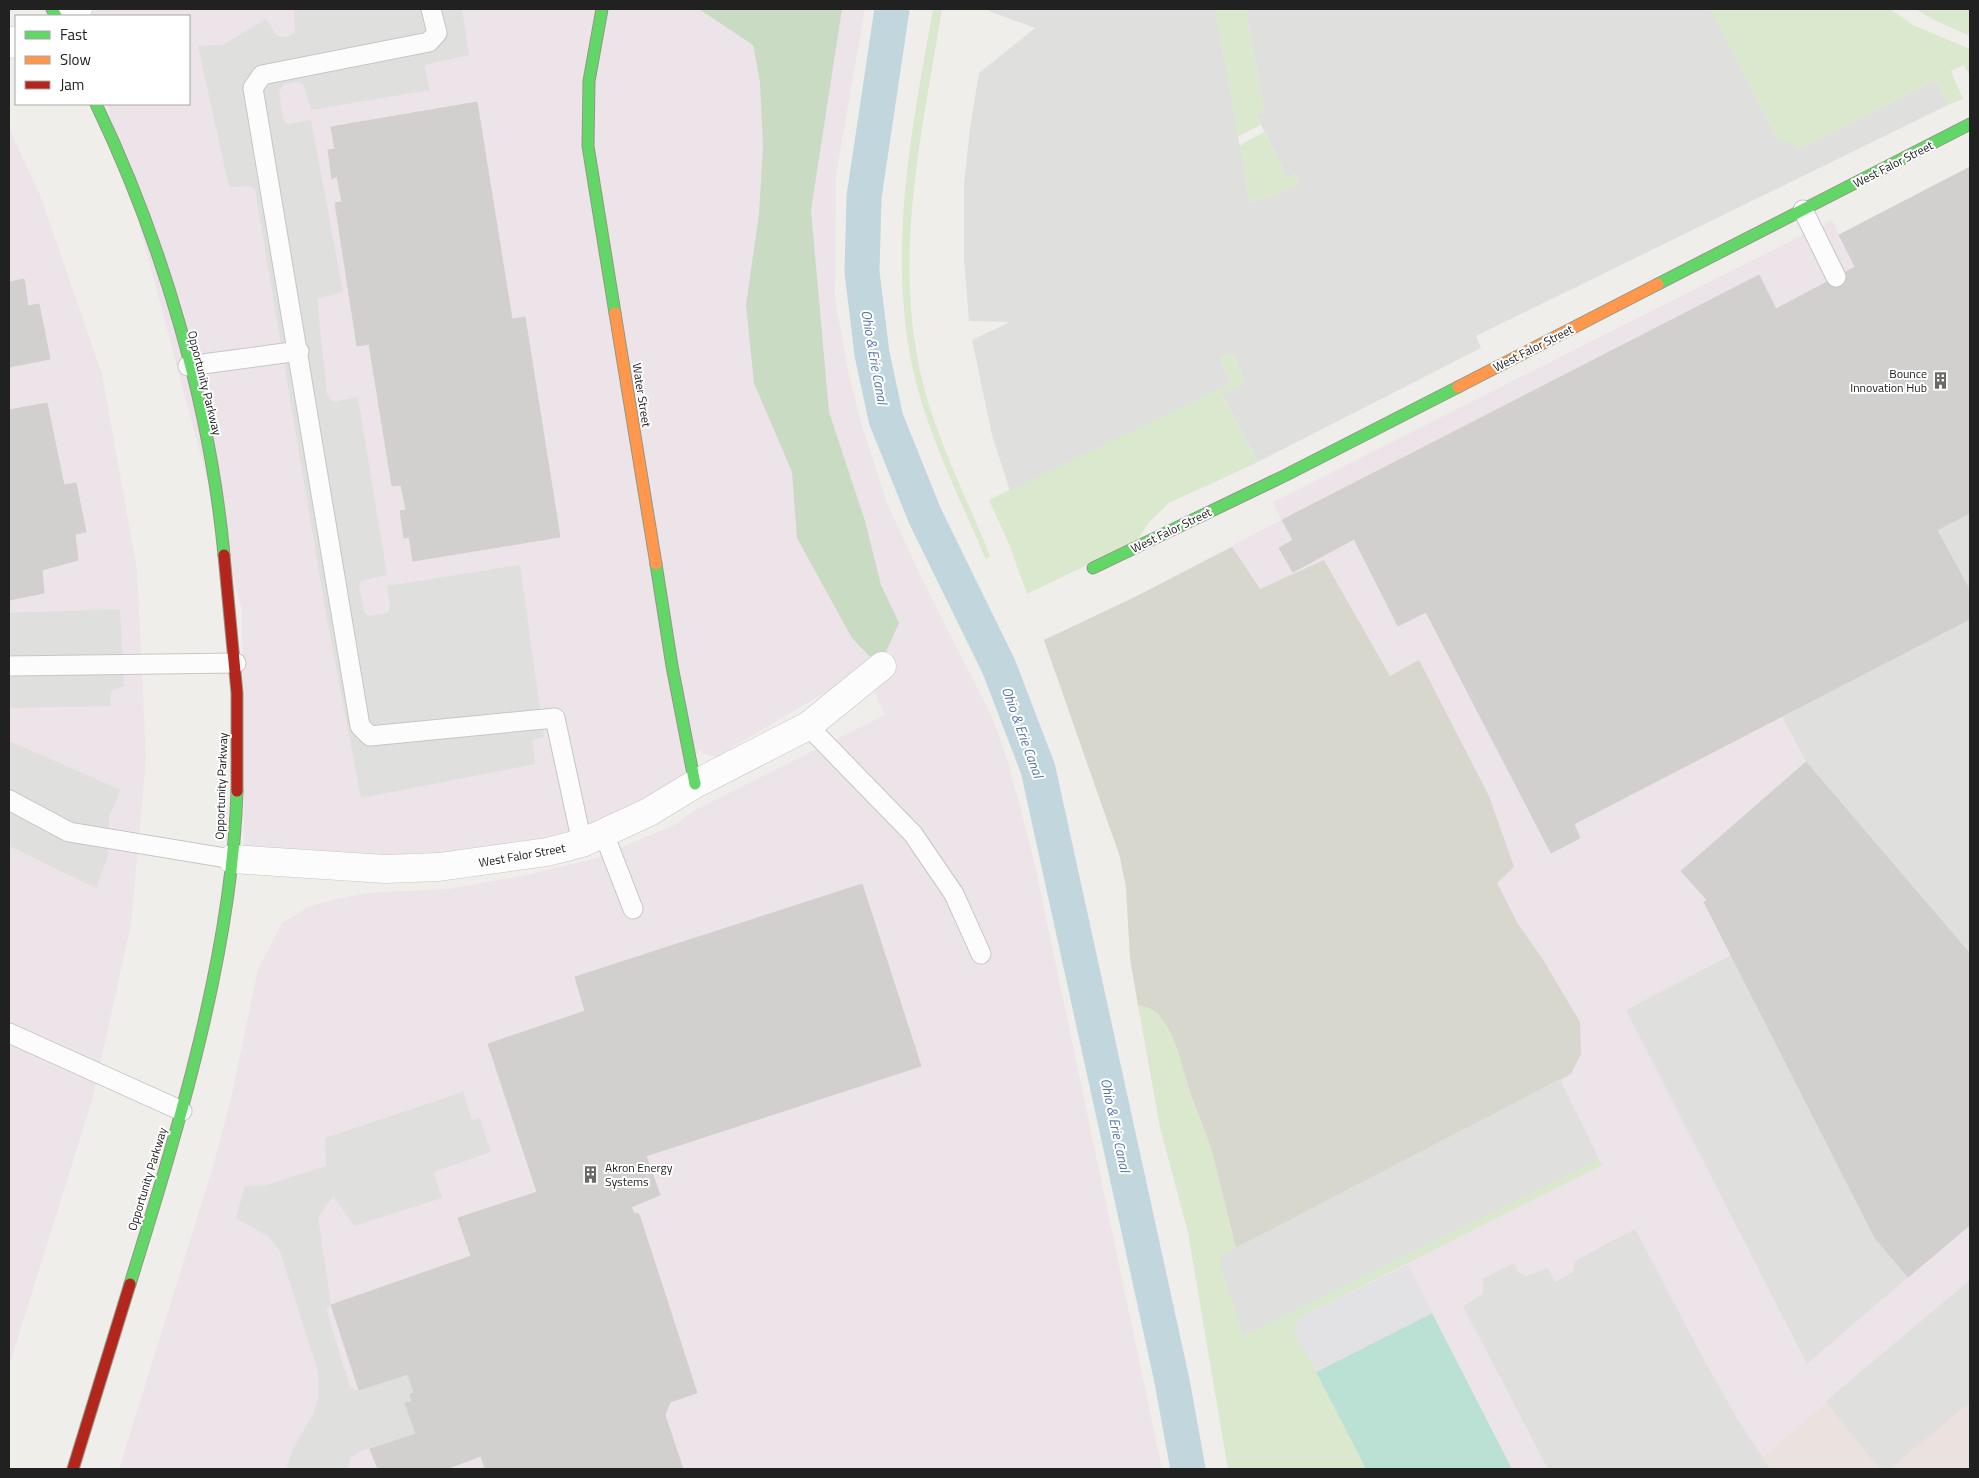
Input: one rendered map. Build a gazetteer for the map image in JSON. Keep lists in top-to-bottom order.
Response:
{
  "streets": {
    "street": ["West Falor Street", "Opportunity Parkway", "Water Street"]
  },
  "crossings": [
    ["West Falor Street", "Opportunity Parkway"],
    ["West Falor Street", "Water Street"]
  ],
  "water": ["Ohio & Erie Canal"],
  "places": {
    "building": ["Bounce Innovation Hub", "Akron Energy Systems"]
  },
  "legend": ["Fast", "Slow", "Jam"]
}
